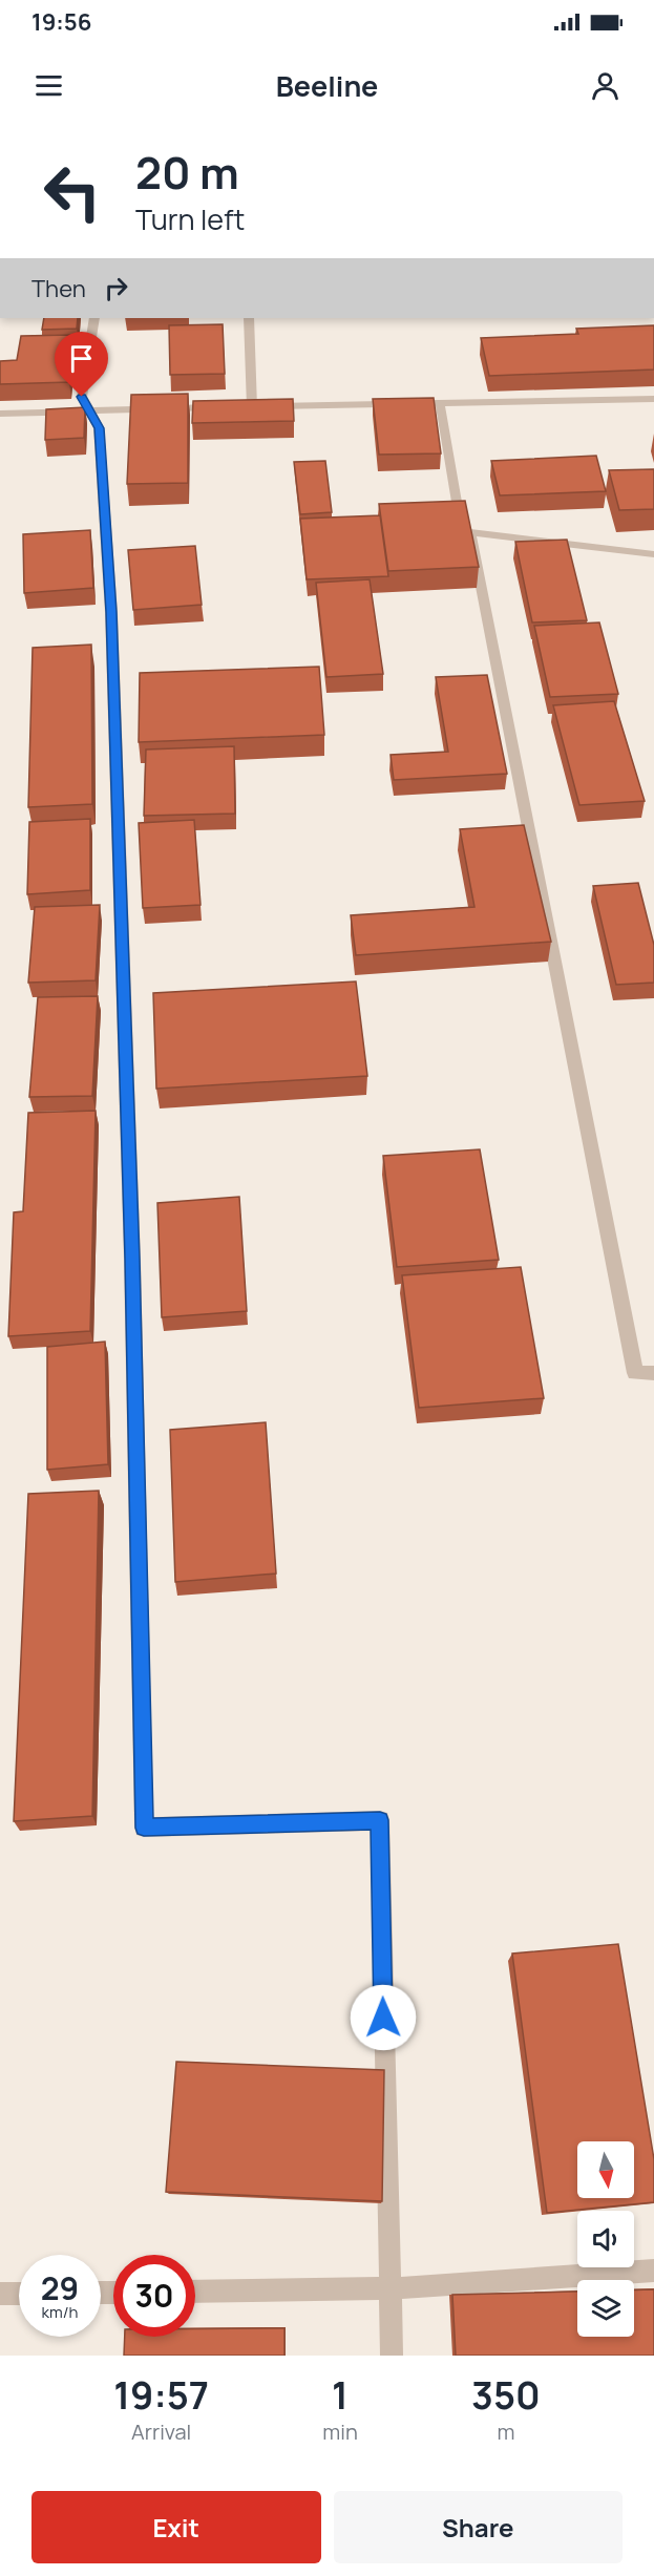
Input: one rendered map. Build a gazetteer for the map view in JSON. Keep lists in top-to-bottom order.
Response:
{
  "north": "bottom",
  "page": {
    "status": "19:56",
    "header": "Beeline",
    "turn": ["20 m", "Turn left"],
    "then": "Then",
    "speed": "29 km/h",
    "limit": "30",
    "eta": [
      "19:57",
      "Arrival",
      "1",
      "min",
      "350",
      "m"
    ],
    "buttons": ["Exit", "Share"]
  }
}
